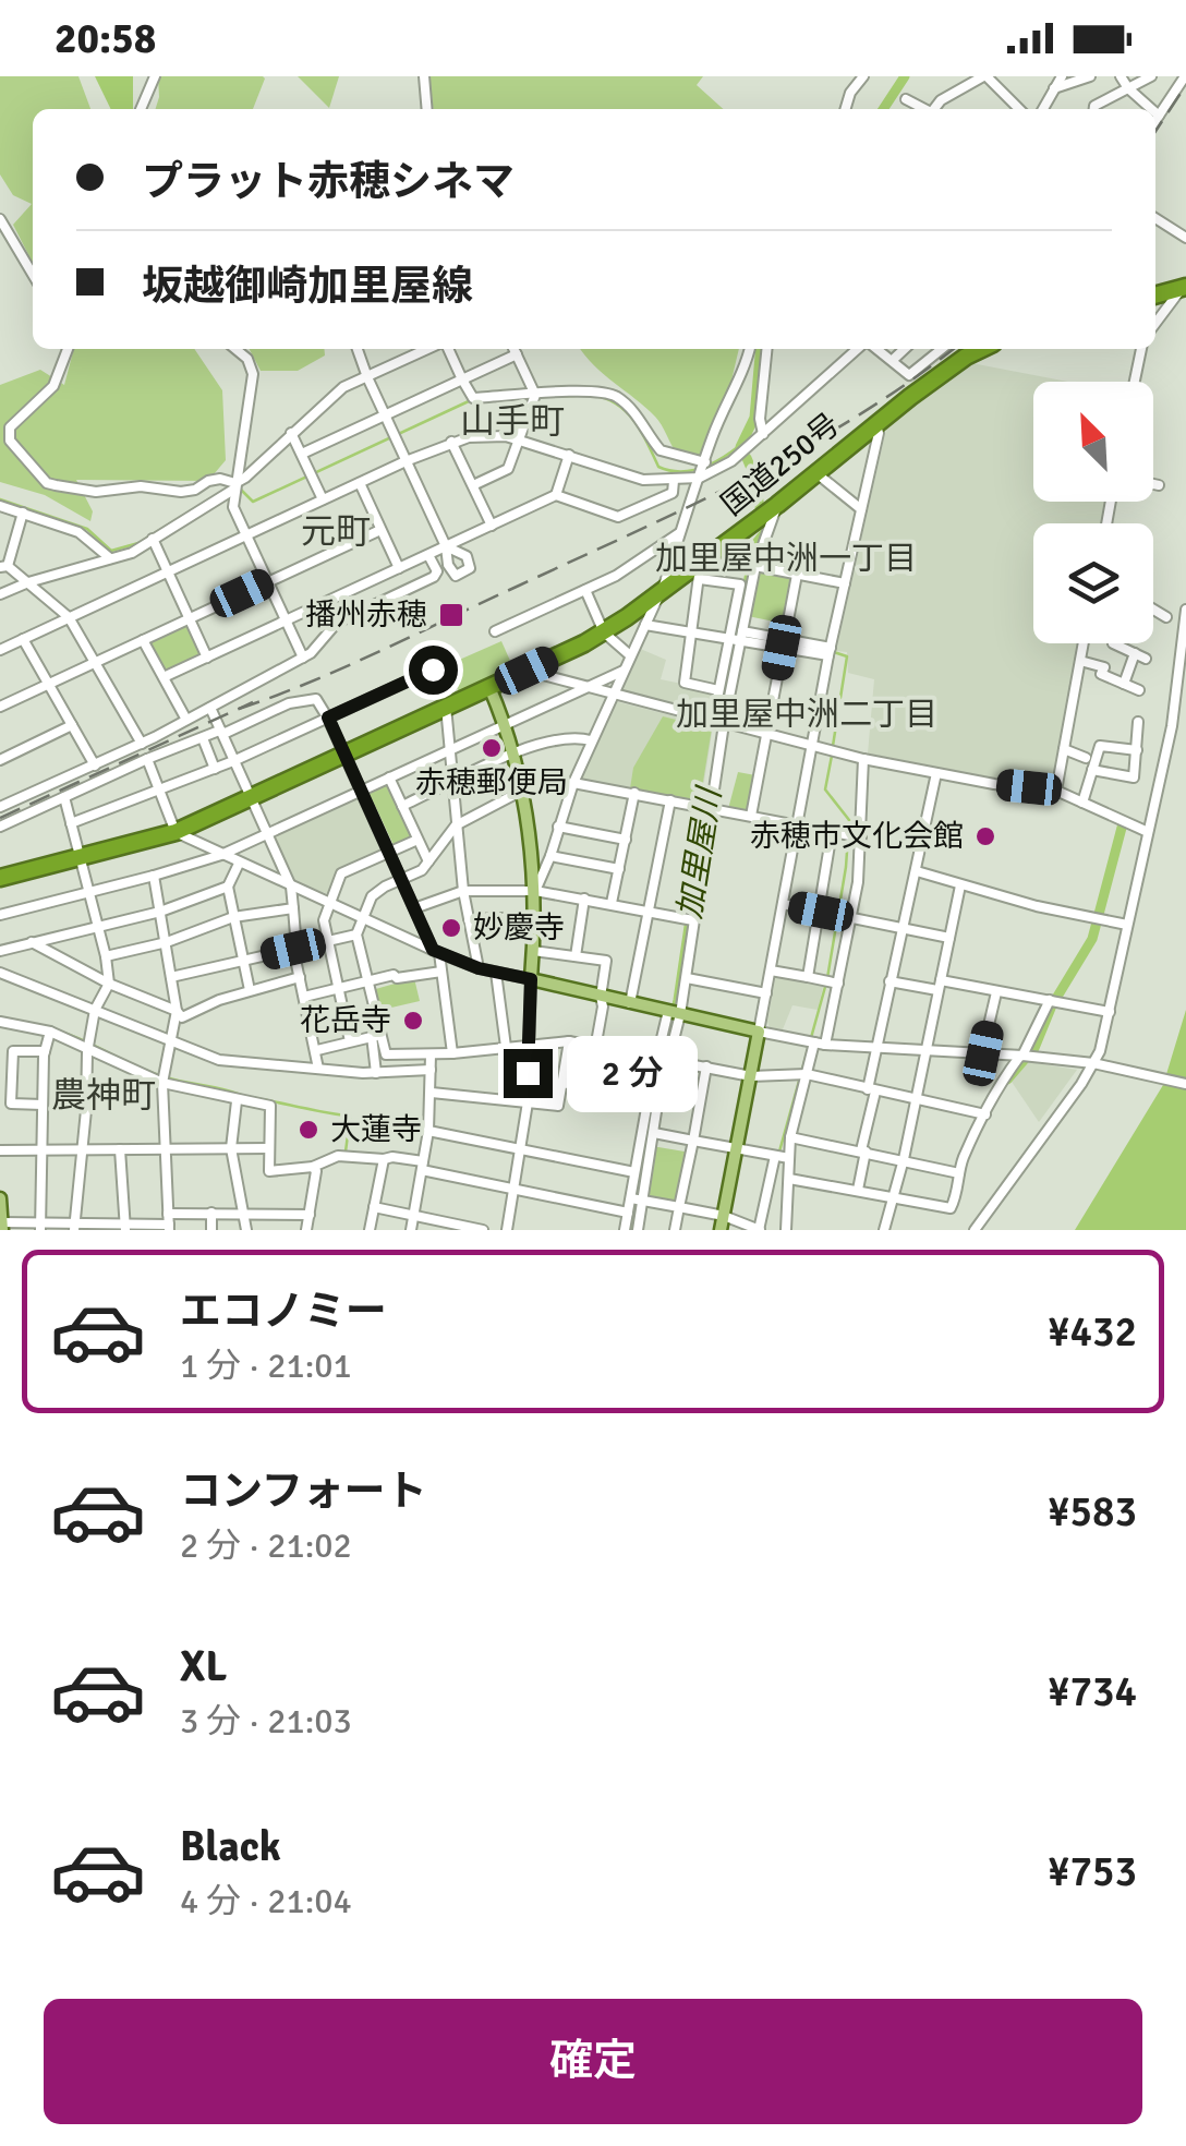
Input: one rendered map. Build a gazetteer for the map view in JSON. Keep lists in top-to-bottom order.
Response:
{
  "streets": {
    "highway": ["国道250号"]
  },
  "districts": [
    "山手町",
    "元町",
    "加里屋中洲一丁目",
    "加里屋中洲二丁目",
    "農神町"
  ],
  "water": ["加里屋川"],
  "places": {
    "transit": ["播州赤穂"],
    "other": [
      "赤穂郵便局",
      "赤穂市文化会館",
      "妙慶寺",
      "花岳寺",
      "大蓮寺"
    ]
  },
  "north": "top left",
  "page": {
    "status": "20:58",
    "banner": ["プラット赤穂シネマ", "坂越御崎加里屋線"],
    "bubble": "2 分",
    "list": [
      {
        "name": "エコノミー",
        "note": "1 分 · 21:01",
        "value": "¥432"
      },
      {
        "name": "コンフォート",
        "note": "2 分 · 21:02",
        "value": "¥583"
      },
      {
        "name": "XL",
        "note": "3 分 · 21:03",
        "value": "¥734"
      },
      {
        "name": "Black",
        "note": "4 分 · 21:04",
        "value": "¥753"
      }
    ],
    "buttons": "確定"
  }
}
